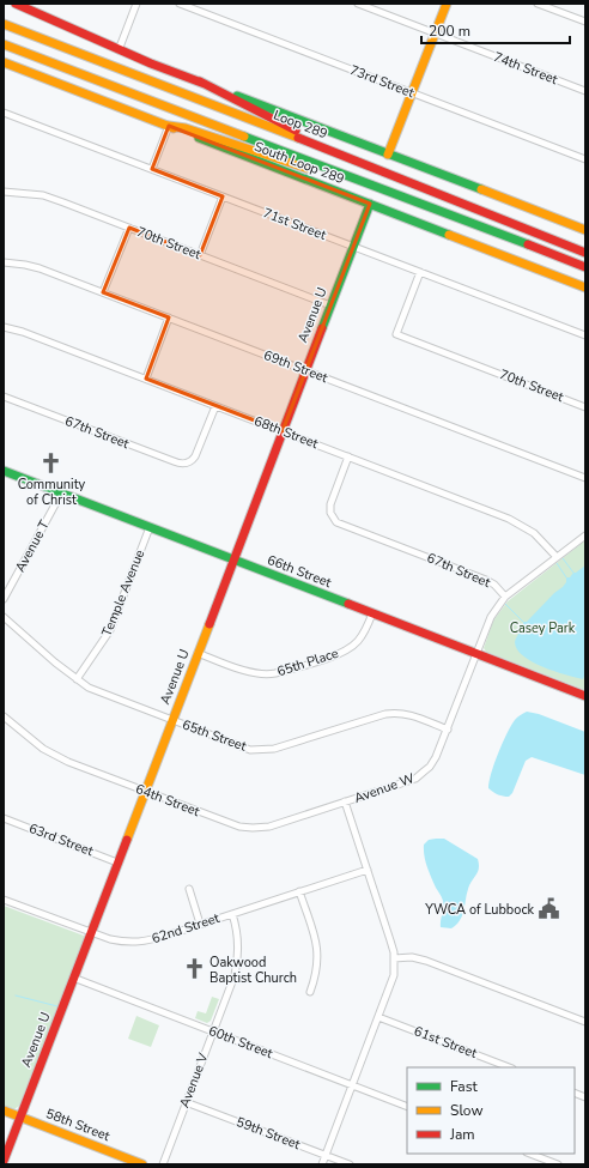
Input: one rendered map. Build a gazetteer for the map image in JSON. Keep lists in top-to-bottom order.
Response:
{
  "streets": {
    "main road": [
      "Loop 289",
      "South Loop 289",
      "Avenue U",
      "66th Street",
      "58th Street"
    ],
    "street": [
      "74th Street",
      "73rd Street",
      "71st Street",
      "70th Street",
      "69th Street",
      "67th Street",
      "68th Street",
      "Avenue T",
      "Temple Avenue",
      "65th Place",
      "65th Street",
      "Avenue W",
      "64th Street",
      "63rd Street",
      "62nd Street",
      "60th Street",
      "61st Street",
      "Avenue V",
      "59th Street"
    ]
  },
  "crossings": [
    ["South Loop 289", "Avenue U"],
    ["71st Street", "70th Street"],
    ["71st Street", "Avenue U"],
    ["70th Street", "Avenue U"],
    ["Avenue U", "69th Street"],
    ["Avenue U", "68th Street"],
    ["Avenue U", "66th Street"],
    ["Avenue U", "65th Place"],
    ["Avenue U", "65th Street"],
    ["Avenue U", "64th Street"],
    ["Avenue U", "63rd Street"],
    ["Avenue U", "62nd Street"],
    ["Avenue U", "60th Street"],
    ["Avenue U", "58th Street"],
    ["67th Street", "68th Street"],
    ["67th Street", "Avenue W"],
    ["68th Street", "Avenue W"],
    ["Avenue T", "66th Street"],
    ["66th Street", "Temple Avenue"],
    ["66th Street", "65th Place"],
    ["66th Street", "Avenue W"],
    ["Temple Avenue", "65th Street"],
    ["65th Street", "Avenue W"],
    ["Avenue W", "64th Street"],
    ["Avenue W", "62nd Street"],
    ["Avenue W", "60th Street"],
    ["Avenue W", "61st Street"],
    ["Avenue W", "59th Street"],
    ["62nd Street", "Avenue V"],
    ["60th Street", "Avenue V"],
    ["Avenue V", "59th Street"]
  ],
  "parks": ["Casey Park"],
  "places": {
    "church": ["Community of Christ", "Oakwood Baptist Church"],
    "public building": ["YWCA of Lubbock"]
  },
  "legend": ["Fast", "Slow", "Jam"],
  "scale_bar": "200 m"
}
